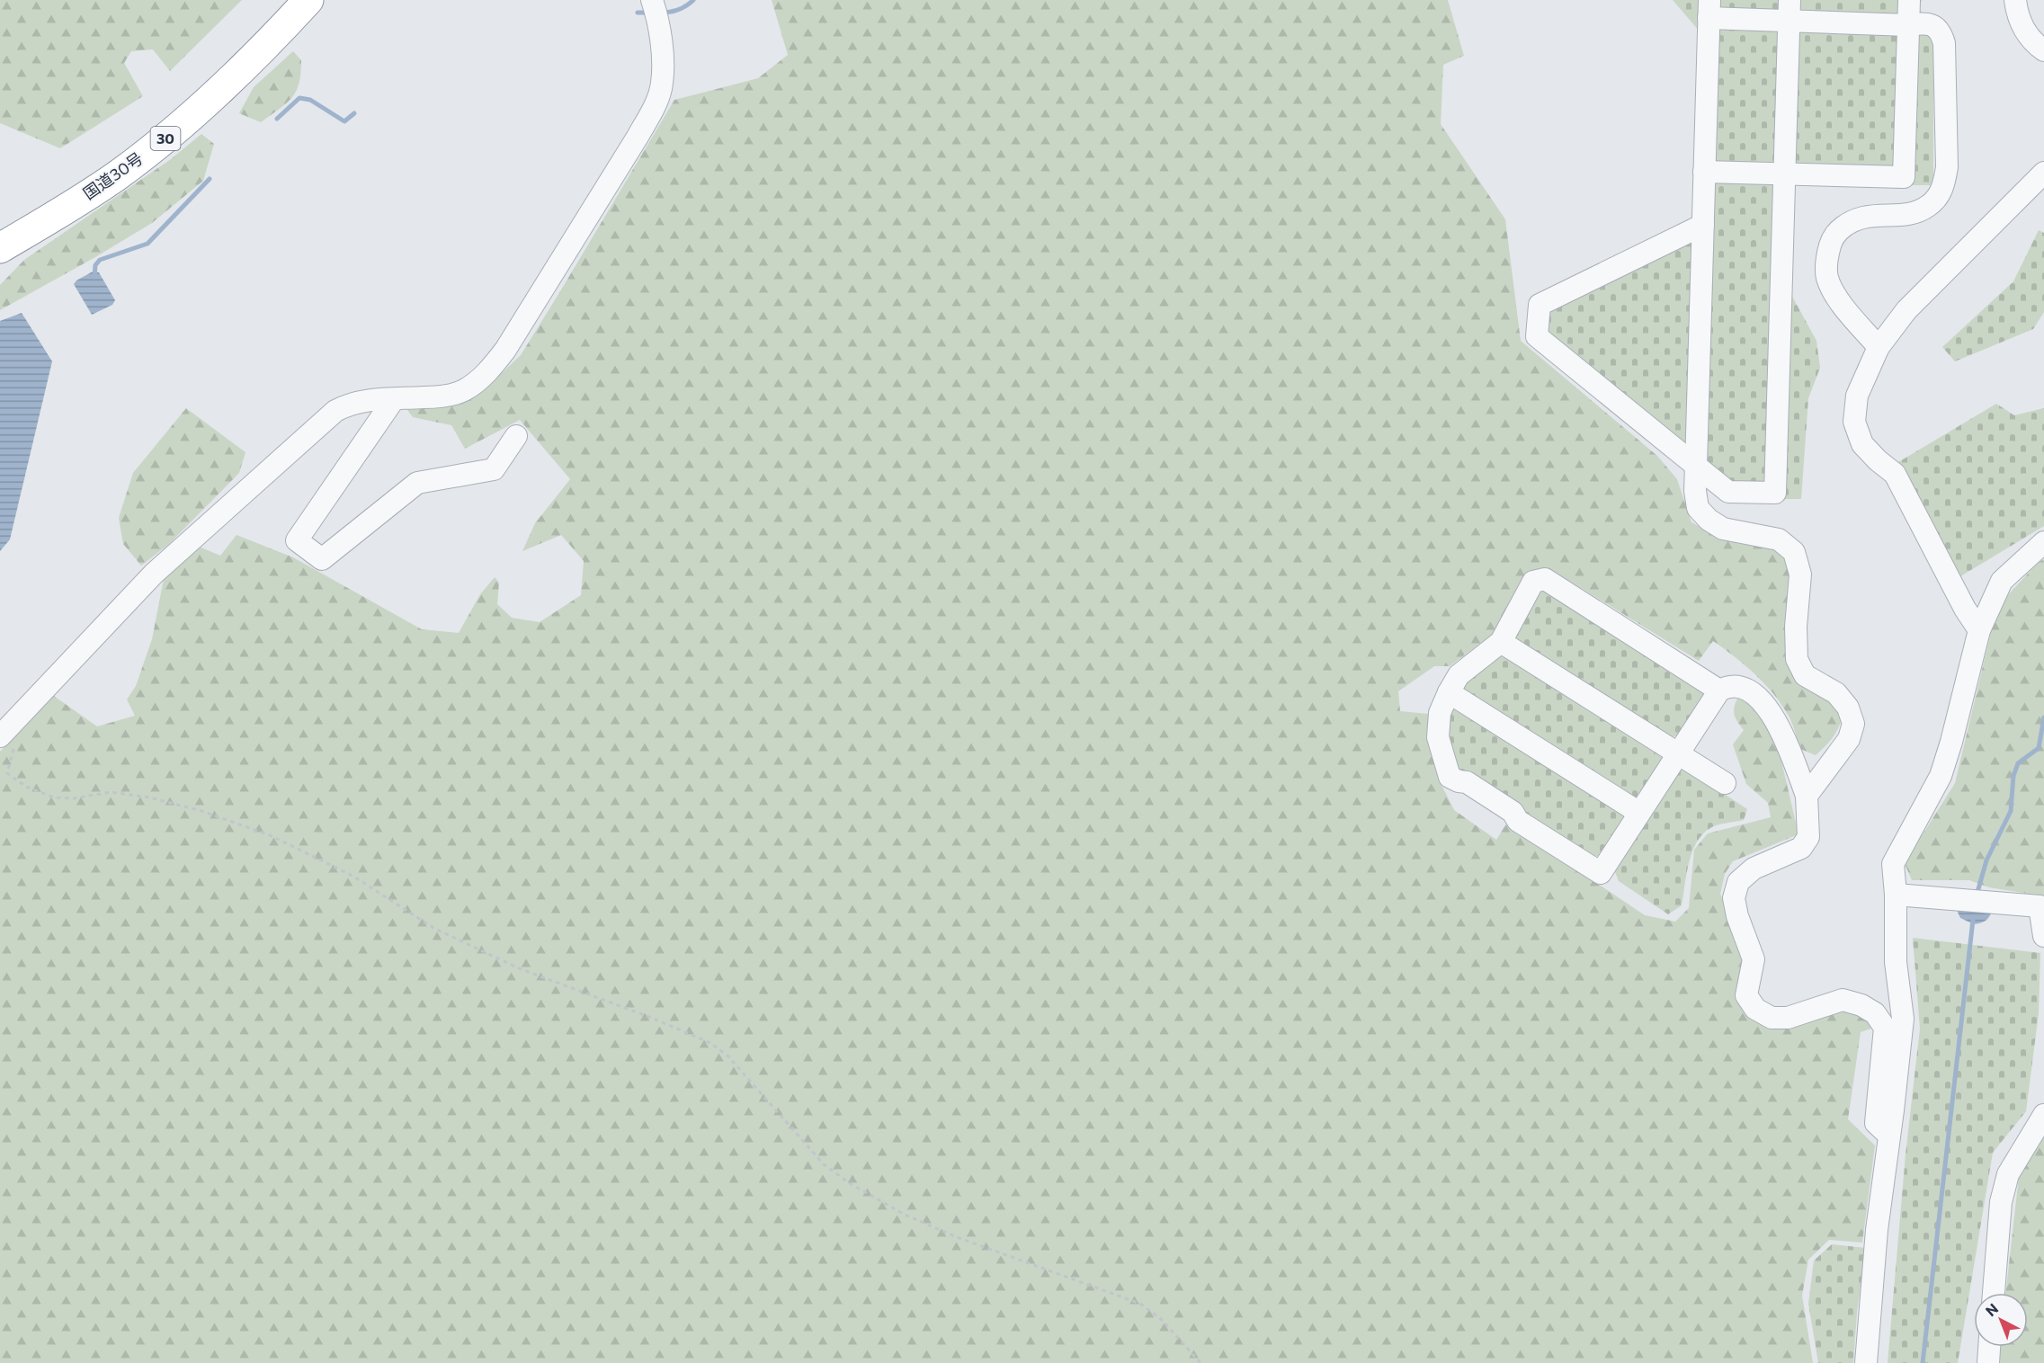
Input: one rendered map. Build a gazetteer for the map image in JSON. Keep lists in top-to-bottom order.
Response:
{
  "streets": {
    "highway": ["30", "国道30号"]
  },
  "north": "top left"
}
